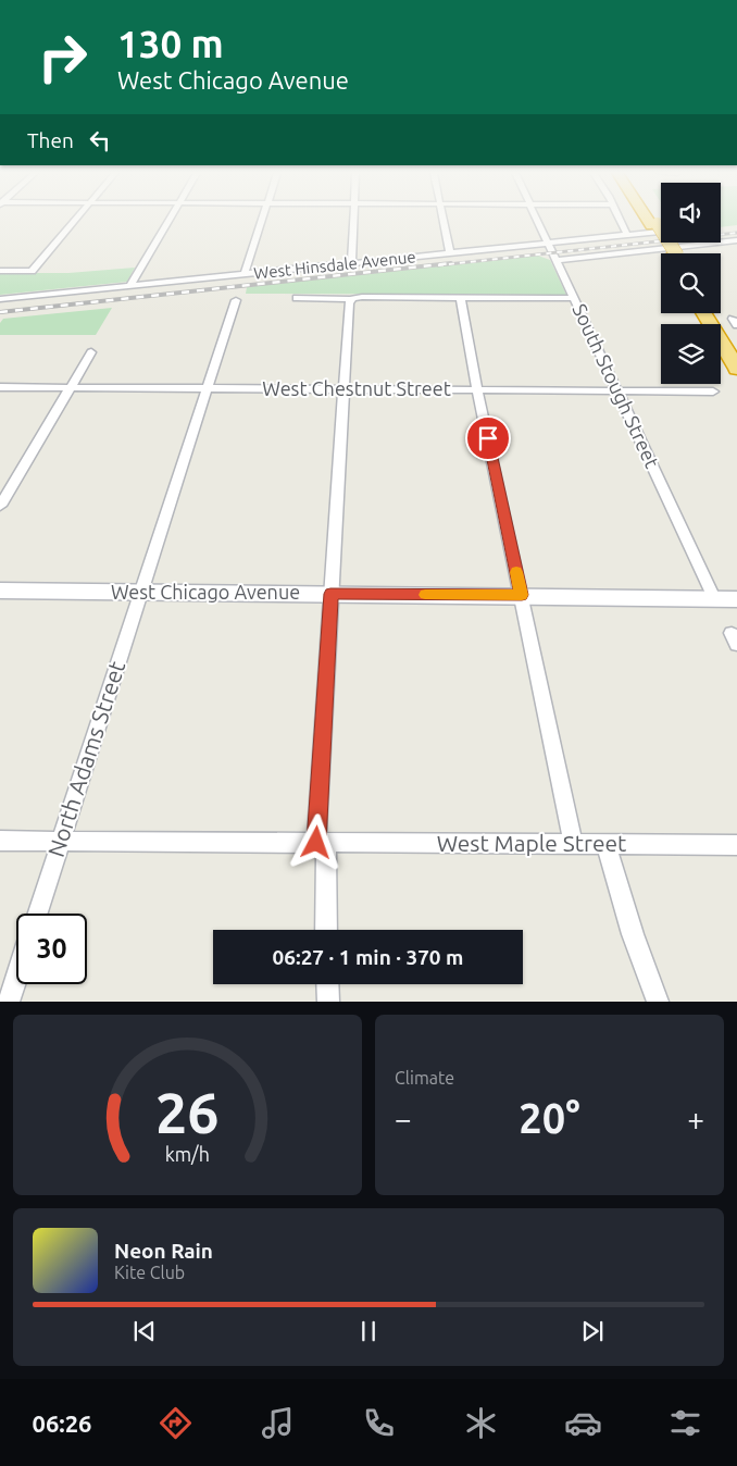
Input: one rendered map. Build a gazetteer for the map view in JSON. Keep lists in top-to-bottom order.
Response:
{
  "streets": {
    "main road": ["West Chicago Avenue"],
    "street": [
      "West Hinsdale Avenue",
      "South Stough Street",
      "West Chestnut Street",
      "North Adams Street",
      "West Maple Street"
    ]
  },
  "crossings": [
    ["West Hinsdale Avenue", "South Stough Street"],
    ["South Stough Street", "West Chestnut Street"],
    ["South Stough Street", "West Chicago Avenue"],
    ["West Chestnut Street", "North Adams Street"],
    ["West Chicago Avenue", "North Adams Street"],
    ["North Adams Street", "West Maple Street"]
  ],
  "page": {
    "turn": ["130 m", "West Chicago Avenue"],
    "then": "Then",
    "limit": "30",
    "trip": "06:27 · 1 min · 370 m",
    "tile": "Climate",
    "heat": ["−", "20°", "+"],
    "song": ["Neon Rain", "Kite Club"],
    "tabs": "06:26",
    "gauge": ["26", "km/h"]
  }
}
